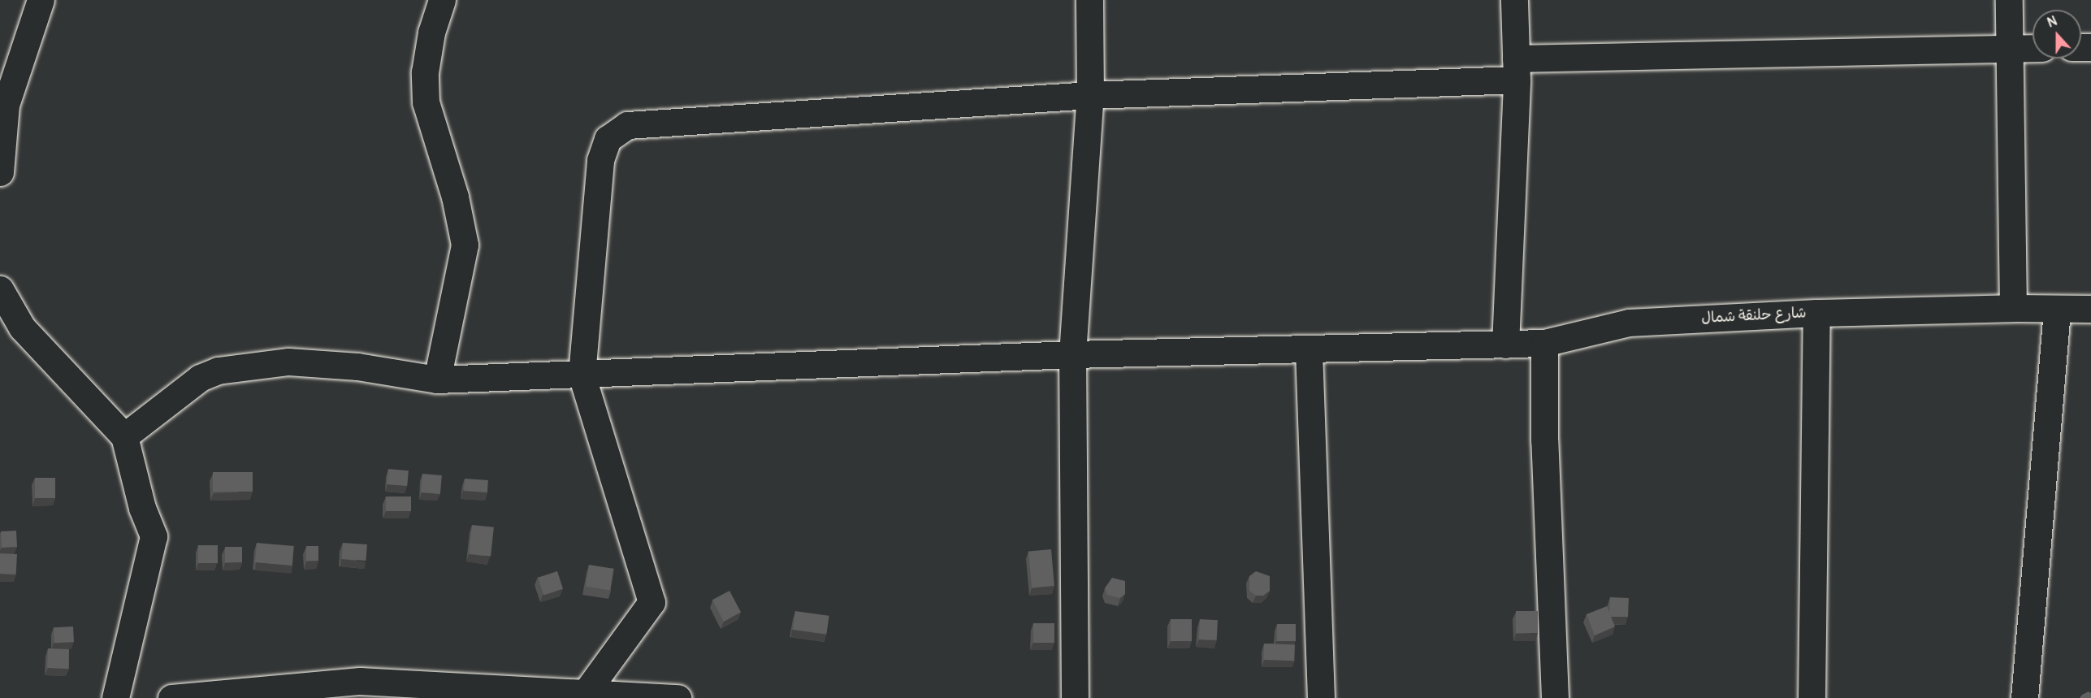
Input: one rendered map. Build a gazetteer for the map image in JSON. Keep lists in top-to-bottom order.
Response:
{
  "streets": {
    "street": ["شارع حلنقة شمال"]
  },
  "north": "top"
}
